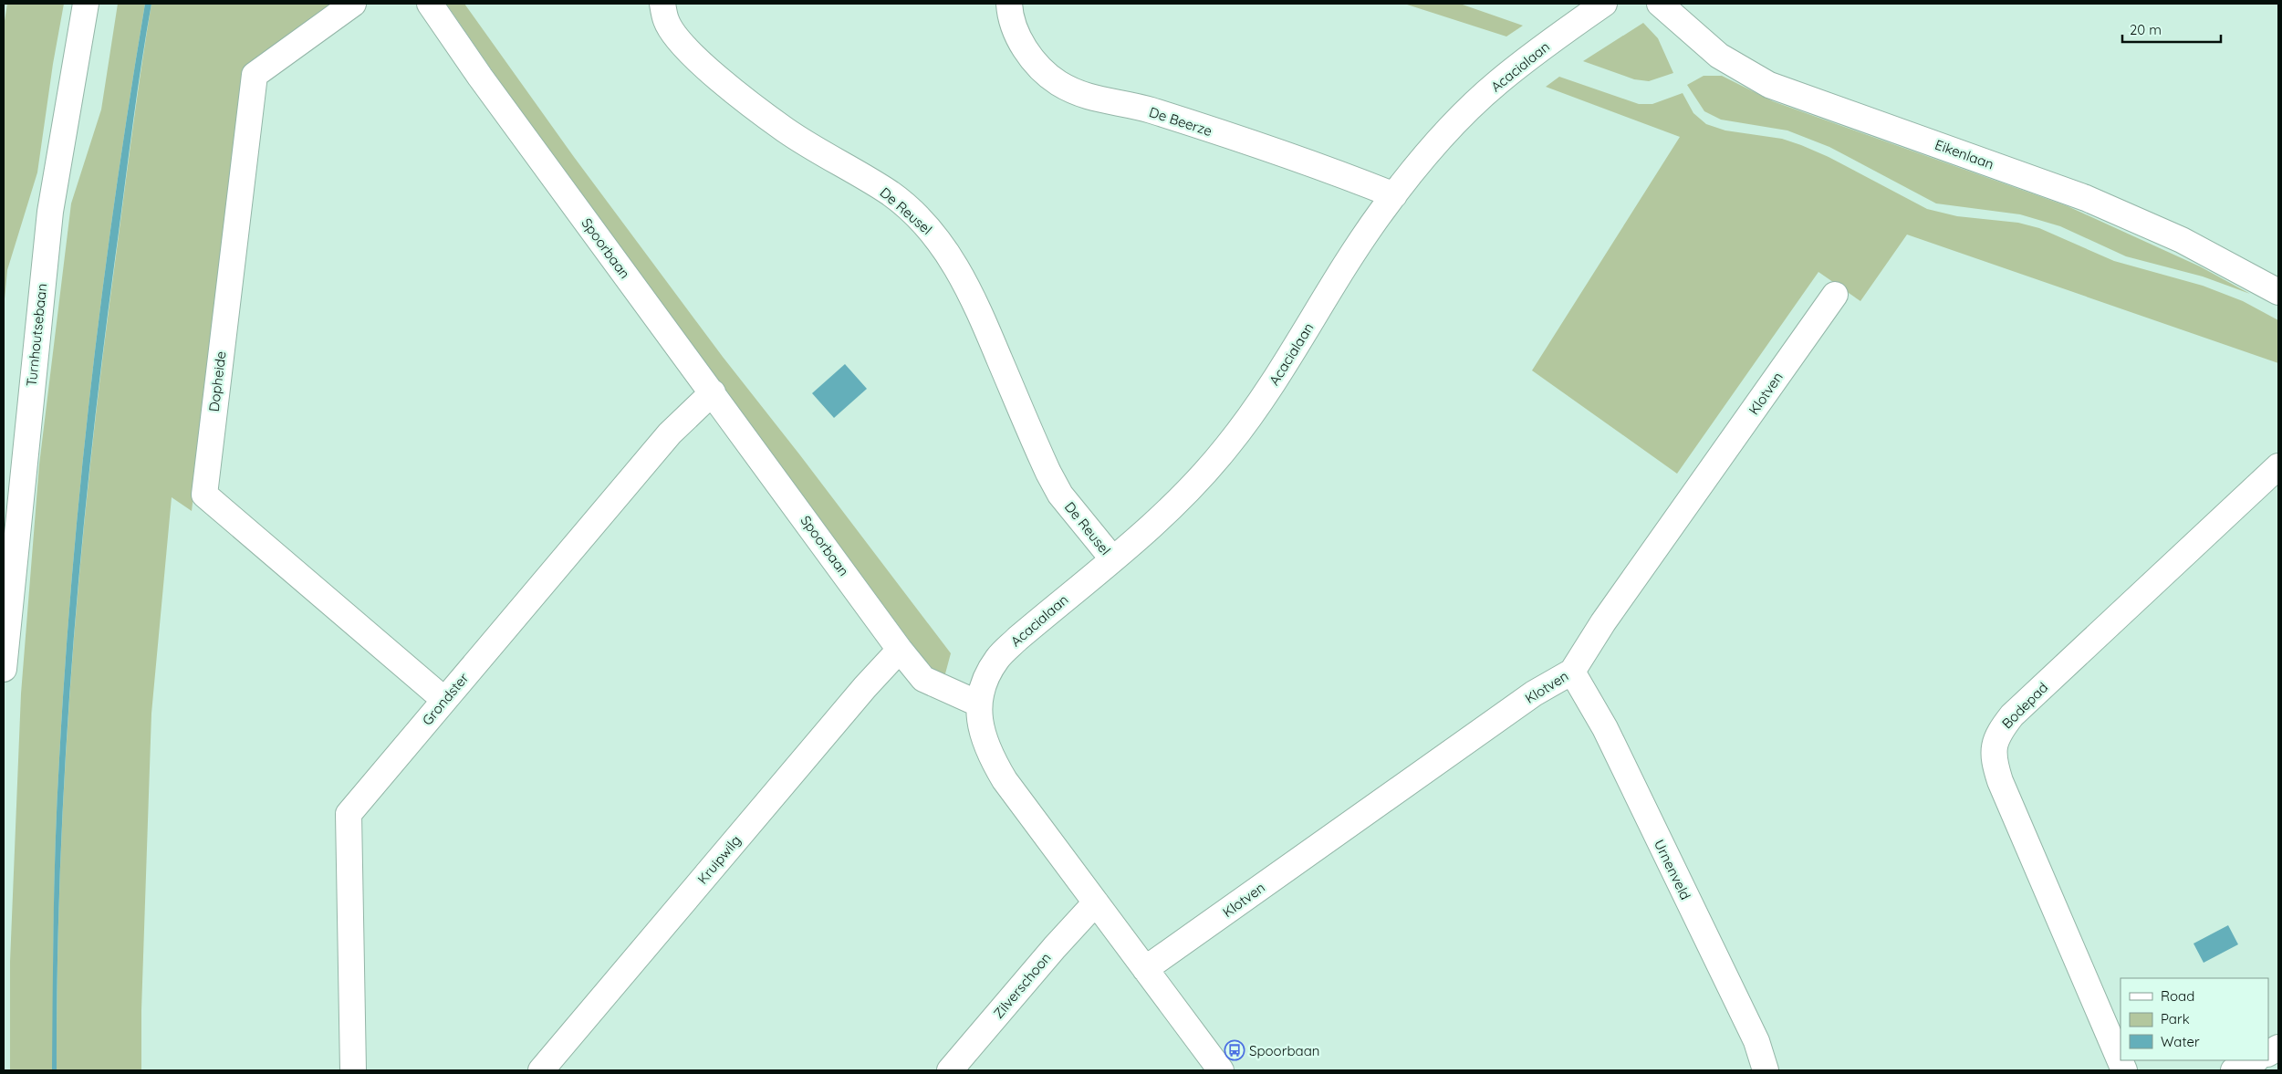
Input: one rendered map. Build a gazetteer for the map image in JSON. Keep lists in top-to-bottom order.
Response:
{
  "streets": {
    "street": [
      "Acacialaan",
      "De Beerze",
      "Eikenlaan",
      "De Reusel",
      "Spoorbaan",
      "Turnhoutsebaan",
      "Dopheide",
      "Klotven",
      "Grondster",
      "Bodepad",
      "Kruipwilg",
      "Urnenveld",
      "Zilverschoon"
    ]
  },
  "crossings": [
    ["Acacialaan", "De Beerze"],
    ["Acacialaan", "De Reusel"],
    ["Acacialaan", "Spoorbaan"],
    ["Spoorbaan", "Grondster"],
    ["Spoorbaan", "Kruipwilg"],
    ["Dopheide", "Grondster"],
    ["Klotven", "Urnenveld"]
  ],
  "places": {
    "bus stop": ["Spoorbaan"]
  },
  "legend": ["Road", "Park", "Water"],
  "scale_bar": "20 m"
}
